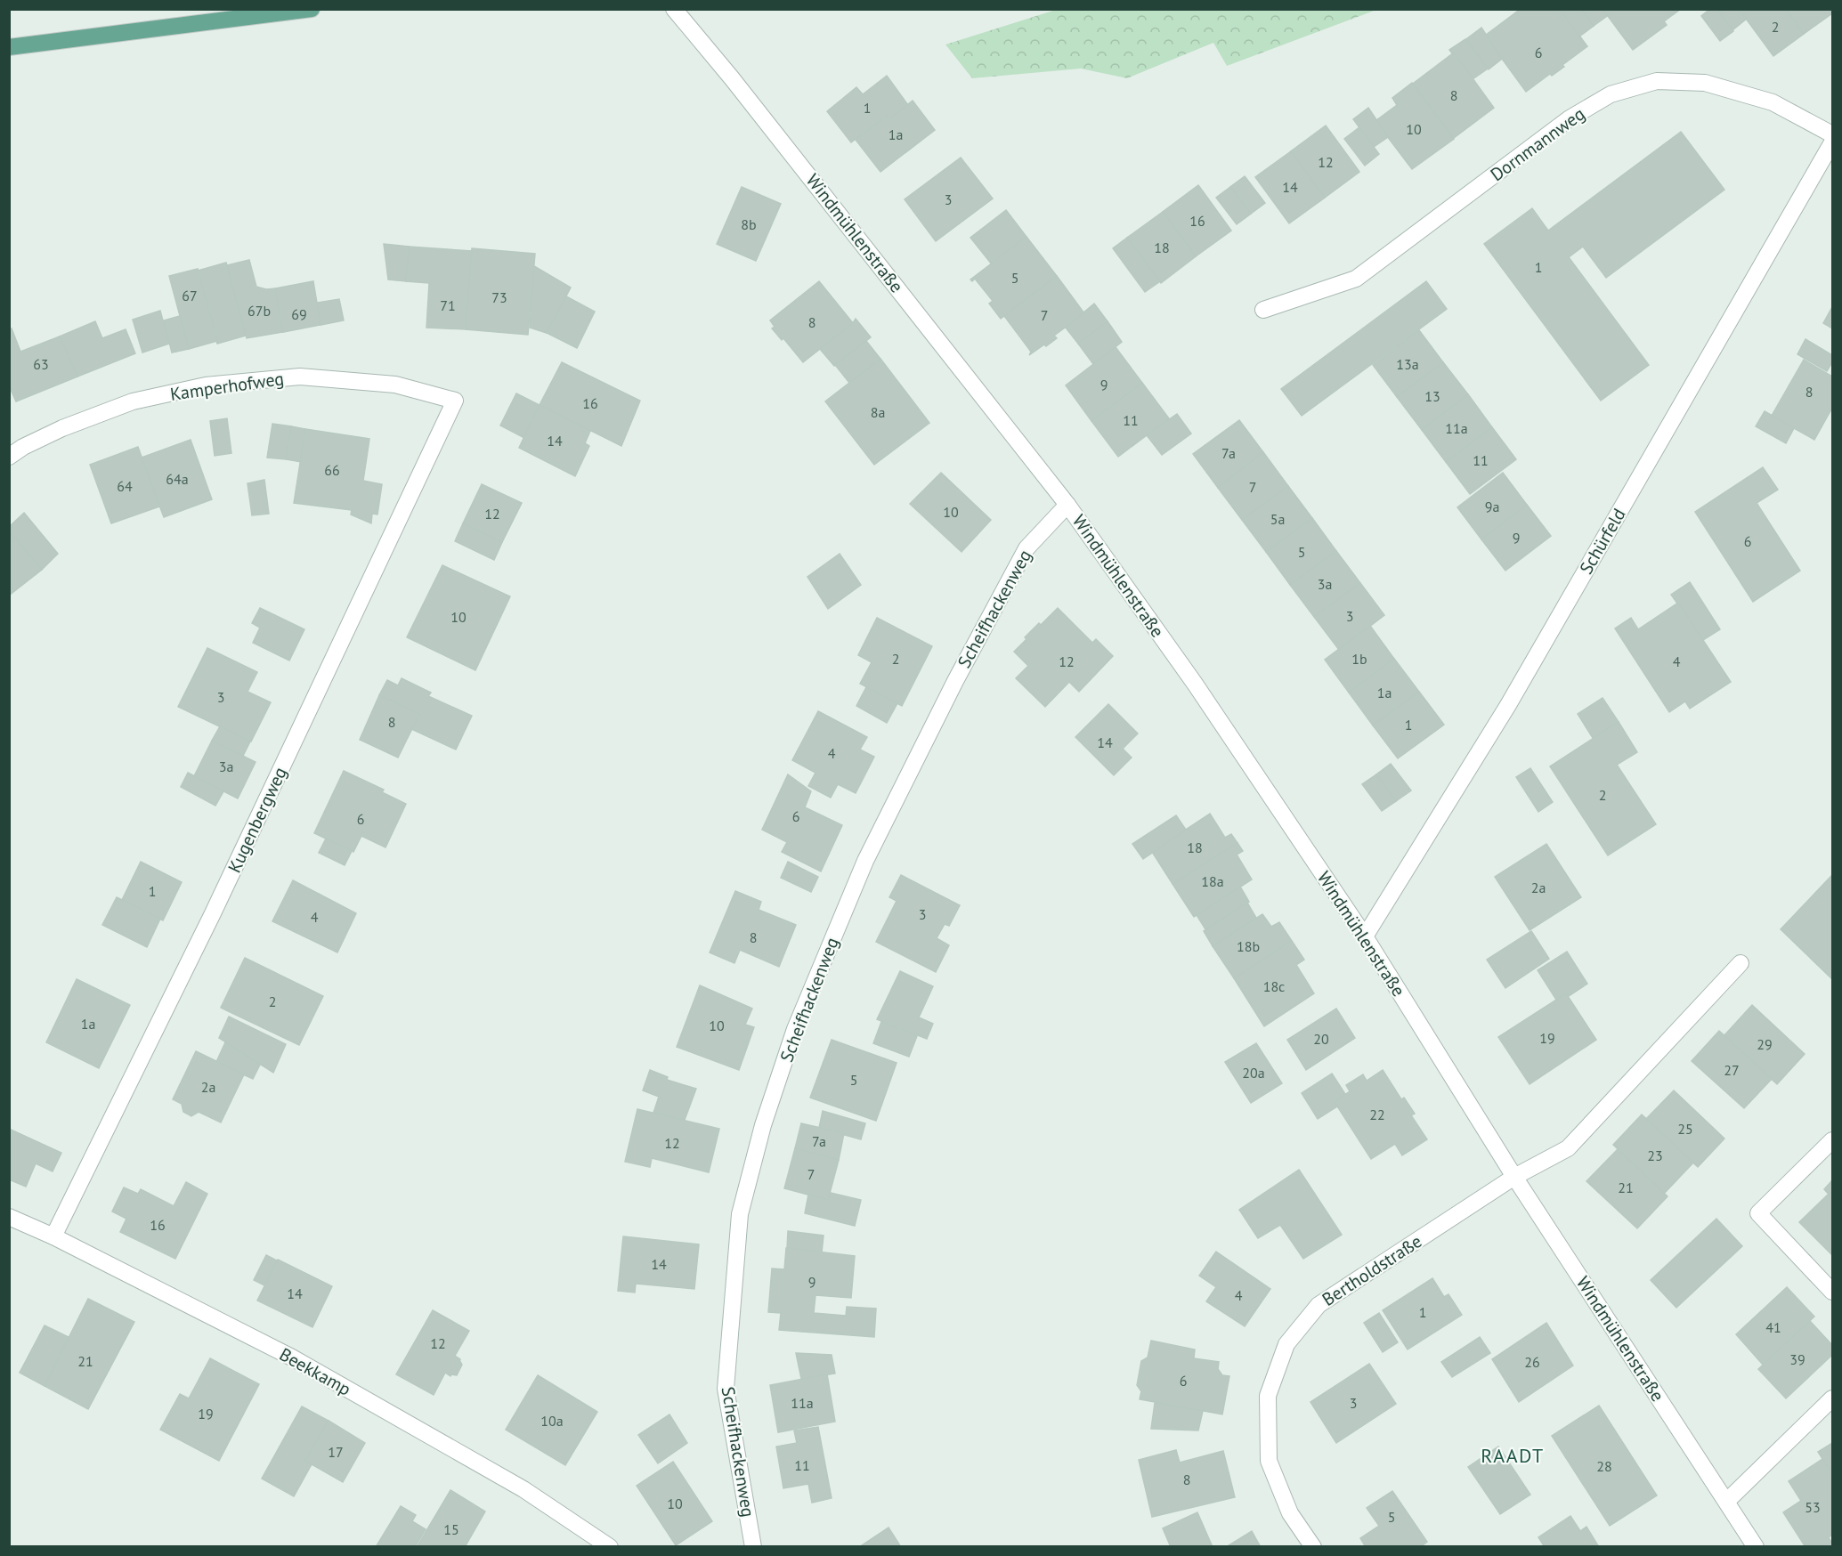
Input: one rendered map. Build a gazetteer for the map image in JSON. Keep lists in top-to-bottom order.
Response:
{
  "streets": {
    "street": [
      "Dornmannweg",
      "Windmühlenstraße",
      "Kamperhofweg",
      "Schürfeld",
      "Scheifhackenweg",
      "Kugenbergweg",
      "Bertholdstraße",
      "Beekkamp"
    ]
  },
  "crossings": [
    ["Windmühlenstraße", "Schürfeld"],
    ["Windmühlenstraße", "Scheifhackenweg"],
    ["Windmühlenstraße", "Bertholdstraße"],
    ["Kamperhofweg", "Kugenbergweg"],
    ["Kugenbergweg", "Beekkamp"]
  ],
  "districts": ["RAADT"],
  "house_numbers": [
    "2",
    "6",
    "8",
    "1",
    "10",
    "1a",
    "12",
    "14",
    "3",
    "16",
    "8b",
    "18",
    "1",
    "5",
    "67",
    "73",
    "71",
    "67b",
    "69",
    "7",
    "8",
    "63",
    "13a",
    "9",
    "8",
    "13",
    "16",
    "8a",
    "11",
    "11a",
    "14",
    "7a",
    "11",
    "66",
    "64a",
    "64",
    "7",
    "9a",
    "10",
    "12",
    "5a",
    "9",
    "6",
    "5",
    "3a",
    "3",
    "10",
    "2",
    "1b",
    "12",
    "4",
    "1a",
    "3",
    "8",
    "1",
    "14",
    "4",
    "3a",
    "2",
    "6",
    "6",
    "18",
    "18a",
    "2a",
    "1",
    "3",
    "4",
    "8",
    "18b",
    "18c",
    "2",
    "1a",
    "10",
    "19",
    "20",
    "29",
    "27",
    "20a",
    "5",
    "2a",
    "22",
    "25",
    "7a",
    "12",
    "23",
    "7",
    "21",
    "16",
    "14",
    "9",
    "14",
    "4",
    "1",
    "41",
    "12",
    "39",
    "21",
    "26",
    "6",
    "11a",
    "3",
    "19",
    "10a",
    "17",
    "11",
    "28",
    "8",
    "10",
    "53",
    "5",
    "15"
  ]
}
